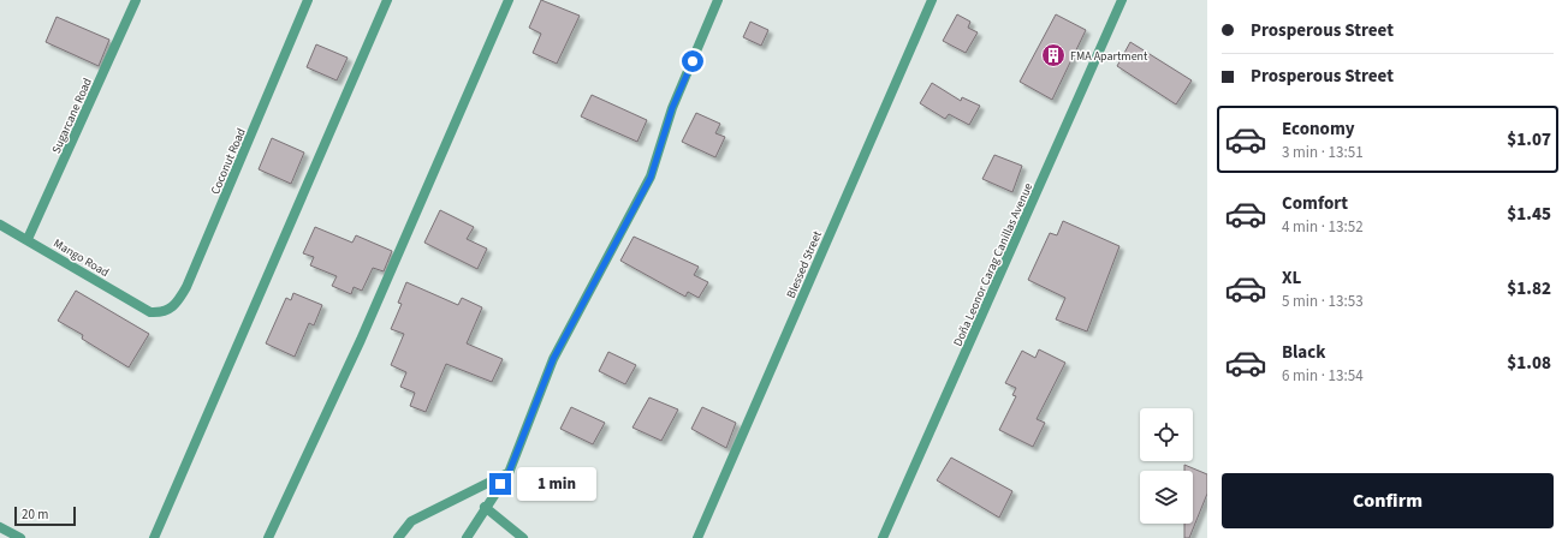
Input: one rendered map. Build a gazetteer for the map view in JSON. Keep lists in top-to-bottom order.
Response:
{
  "streets": {
    "street": [
      "Sugarcane Road",
      "Coconut Road",
      "Mango Road",
      "Blessed Street",
      "Doña Leonor Carag Canillas Avenue"
    ]
  },
  "crossings": [
    ["Sugarcane Road", "Mango Road"],
    ["Coconut Road", "Mango Road"]
  ],
  "places": {
    "building": ["FMA Apartment"]
  },
  "scale_bar": "20 m",
  "page": {
    "banner": ["Prosperous Street", "Prosperous Street"],
    "list": [
      {
        "name": "Economy",
        "note": "3 min · 13:51",
        "value": "$1.07"
      },
      {
        "name": "Comfort",
        "note": "4 min · 13:52",
        "value": "$1.45"
      },
      {
        "name": "XL",
        "note": "5 min · 13:53",
        "value": "$1.82"
      },
      {
        "name": "Black",
        "note": "6 min · 13:54",
        "value": "$1.08"
      }
    ],
    "buttons": "Confirm",
    "bubble": "1 min",
    "scale": "20 m"
  }
}
